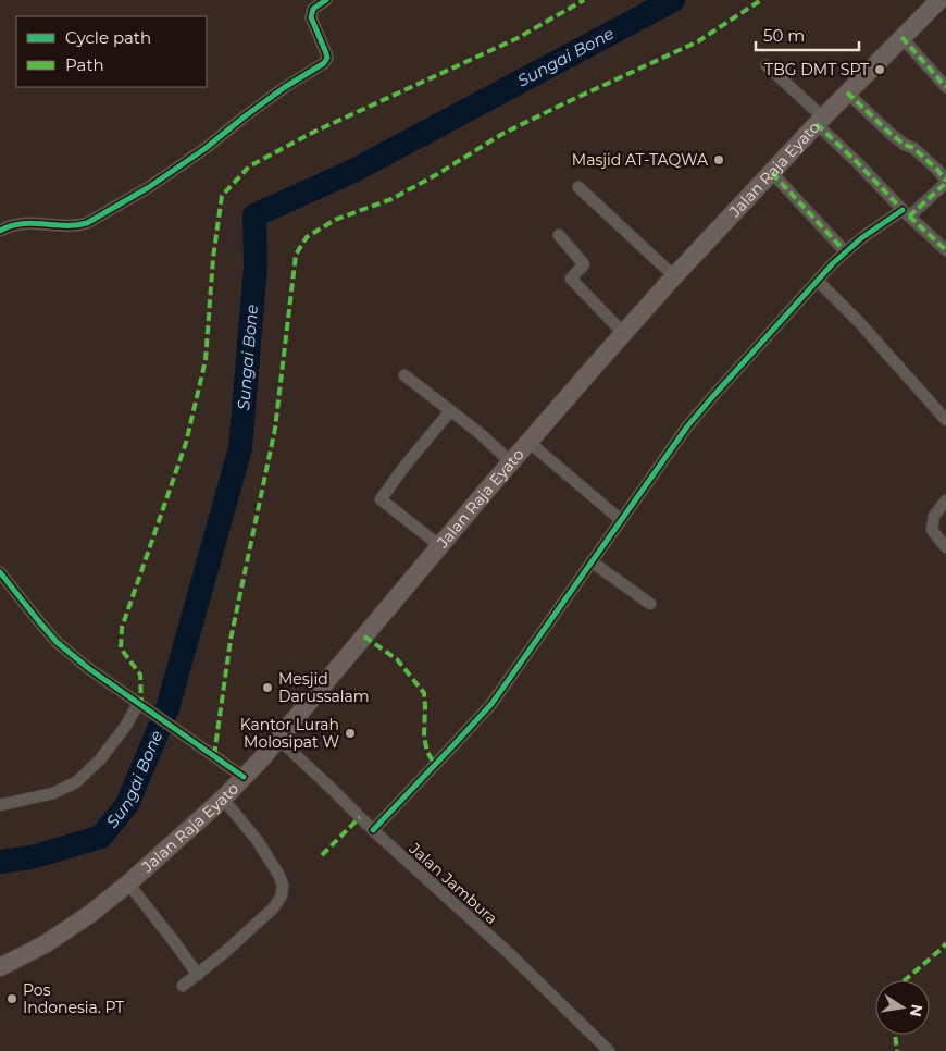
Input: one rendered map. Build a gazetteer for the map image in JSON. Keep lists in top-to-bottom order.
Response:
{
  "streets": {
    "main road": ["Jalan Raja Eyato"],
    "street": ["Jalan Jambura"]
  },
  "crossings": [
    ["Jalan Raja Eyato", "Jalan Jambura"]
  ],
  "water": ["Sungai Bone"],
  "places": [
    "TBG DMT SPT",
    "Masjid AT-TAQWA",
    "Mesjid Darussalam",
    "Kantor Lurah Molosipat W",
    "Pos Indonesia. PT"
  ],
  "legend": ["Cycle path", "Path"],
  "scale_bar": "50 m",
  "north": "right"
}
